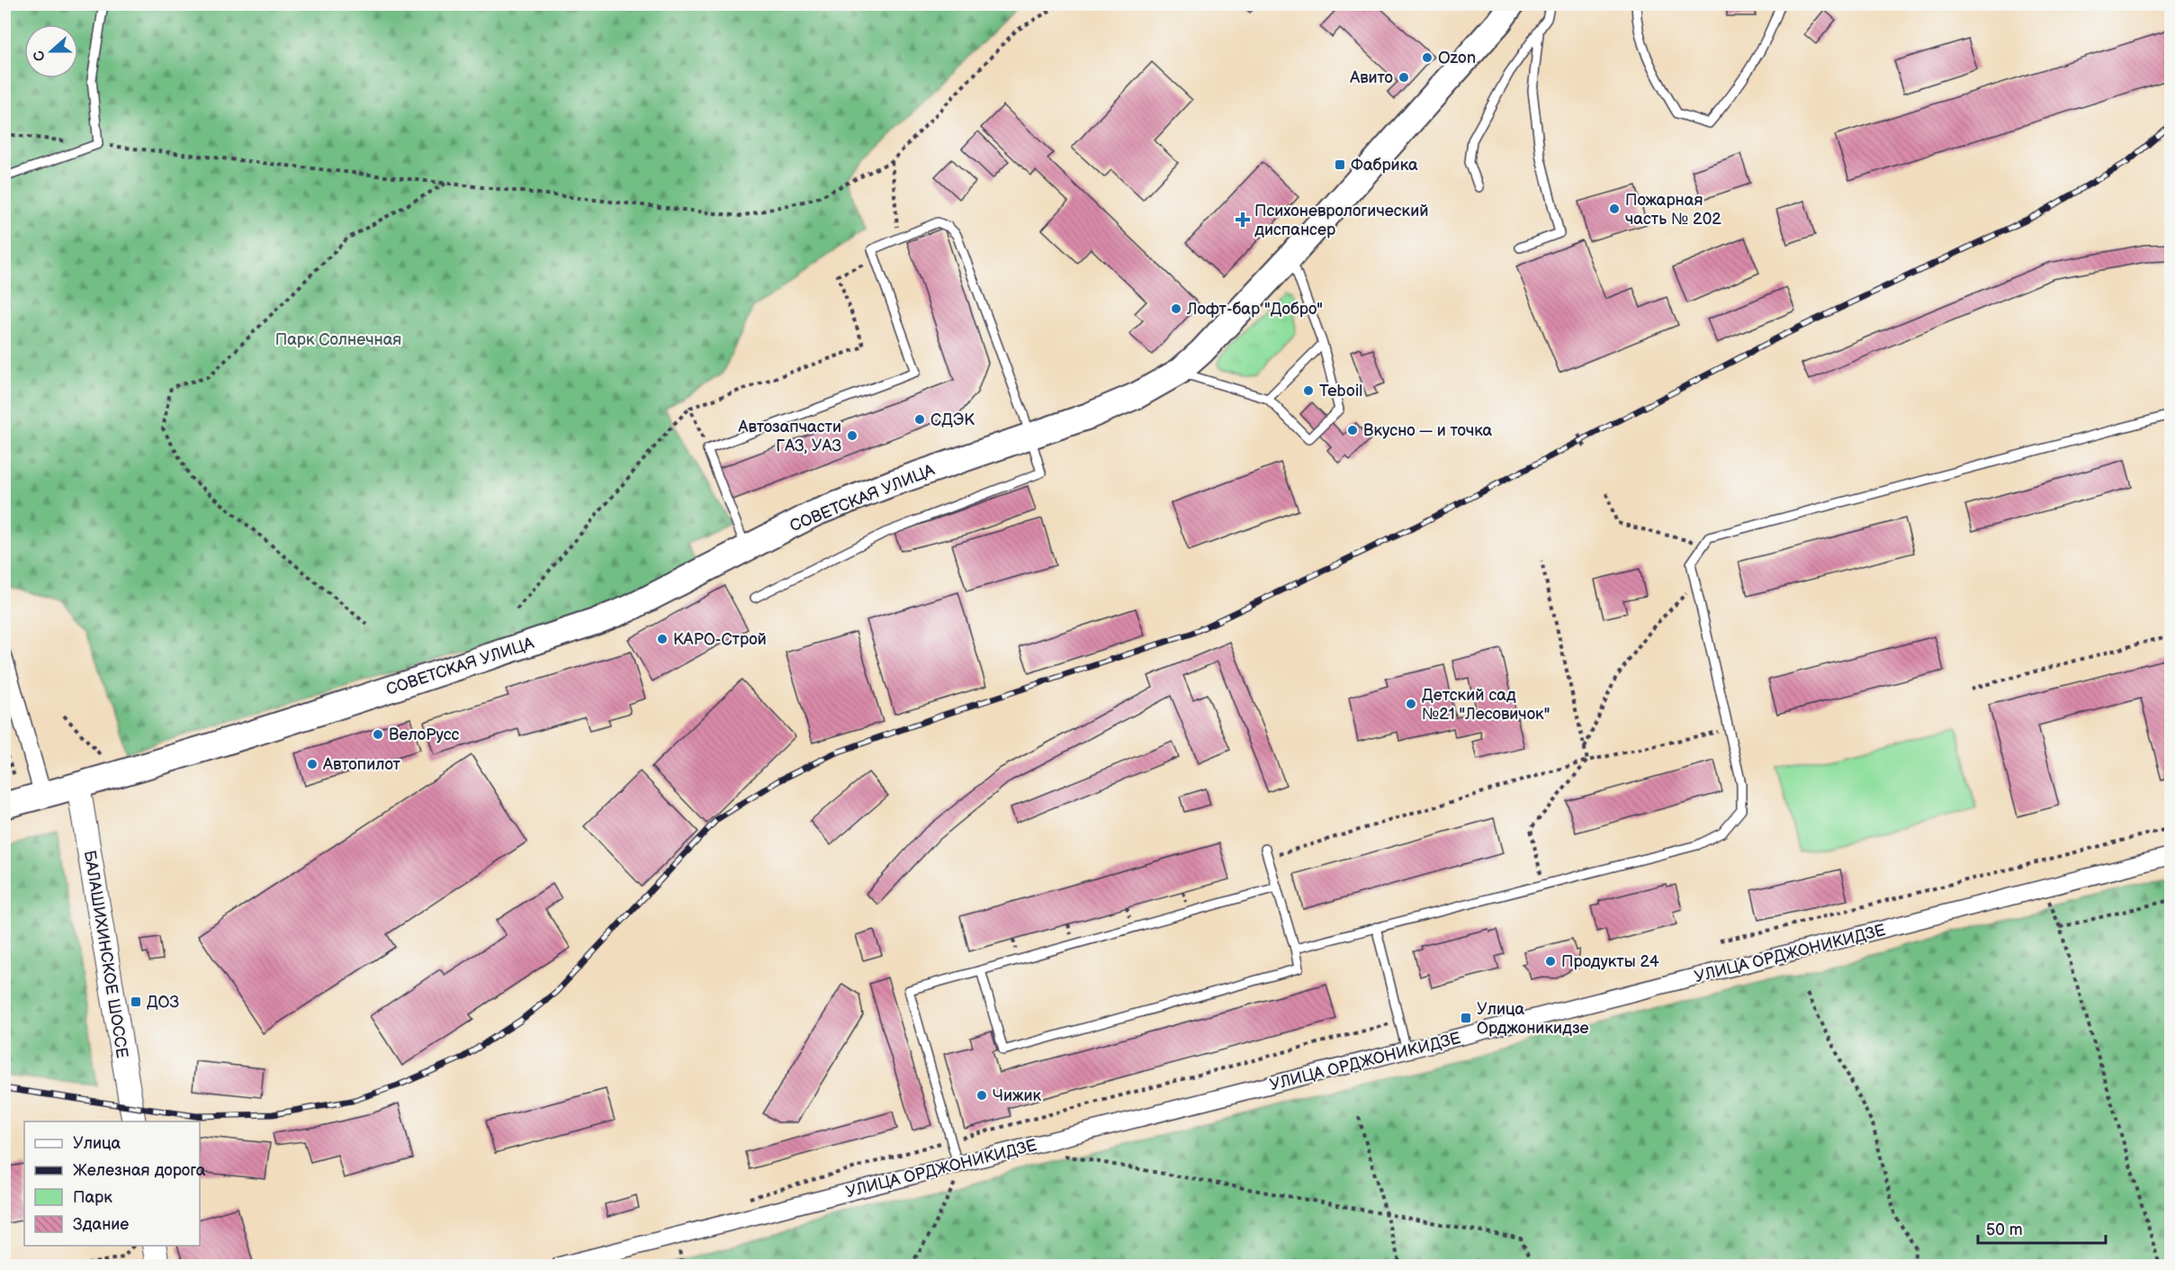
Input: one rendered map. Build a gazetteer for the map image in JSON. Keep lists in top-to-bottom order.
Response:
{
  "streets": {
    "main road": ["СОВЕТСКАЯ УЛИЦА", "БАЛАШИХИНСКОЕ ШОССЕ"],
    "street": ["УЛИЦА ОРДЖОНИКИДЗЕ"]
  },
  "crossings": [
    ["СОВЕТСКАЯ УЛИЦА", "БАЛАШИХИНСКОЕ ШОССЕ"]
  ],
  "parks": ["Парк Солнечная"],
  "places": {
    "other": [
      "Ozon",
      "Авито",
      "Пожарная часть № 202",
      "Лофт-бар \"Добро\"",
      "Teboil",
      "СДЭК",
      "Вкусно — и точка",
      "Автозапчасти ГАЗ, УАЗ",
      "КАРО-Строй",
      "Детский сад №21 \"Лесовичок\"",
      "ВелоРусс",
      "Автопилот",
      "Продукты 24",
      "Чижик"
    ],
    "transit": ["Фабрика", "ДОЗ", "Улица Орджоникидзе"],
    "health": ["Психоневрологический диспансер"]
  },
  "legend": [
    "Улица",
    "Железная дорога",
    "Парк",
    "Здание"
  ],
  "scale_bar": "50 m",
  "north": "left"
}
